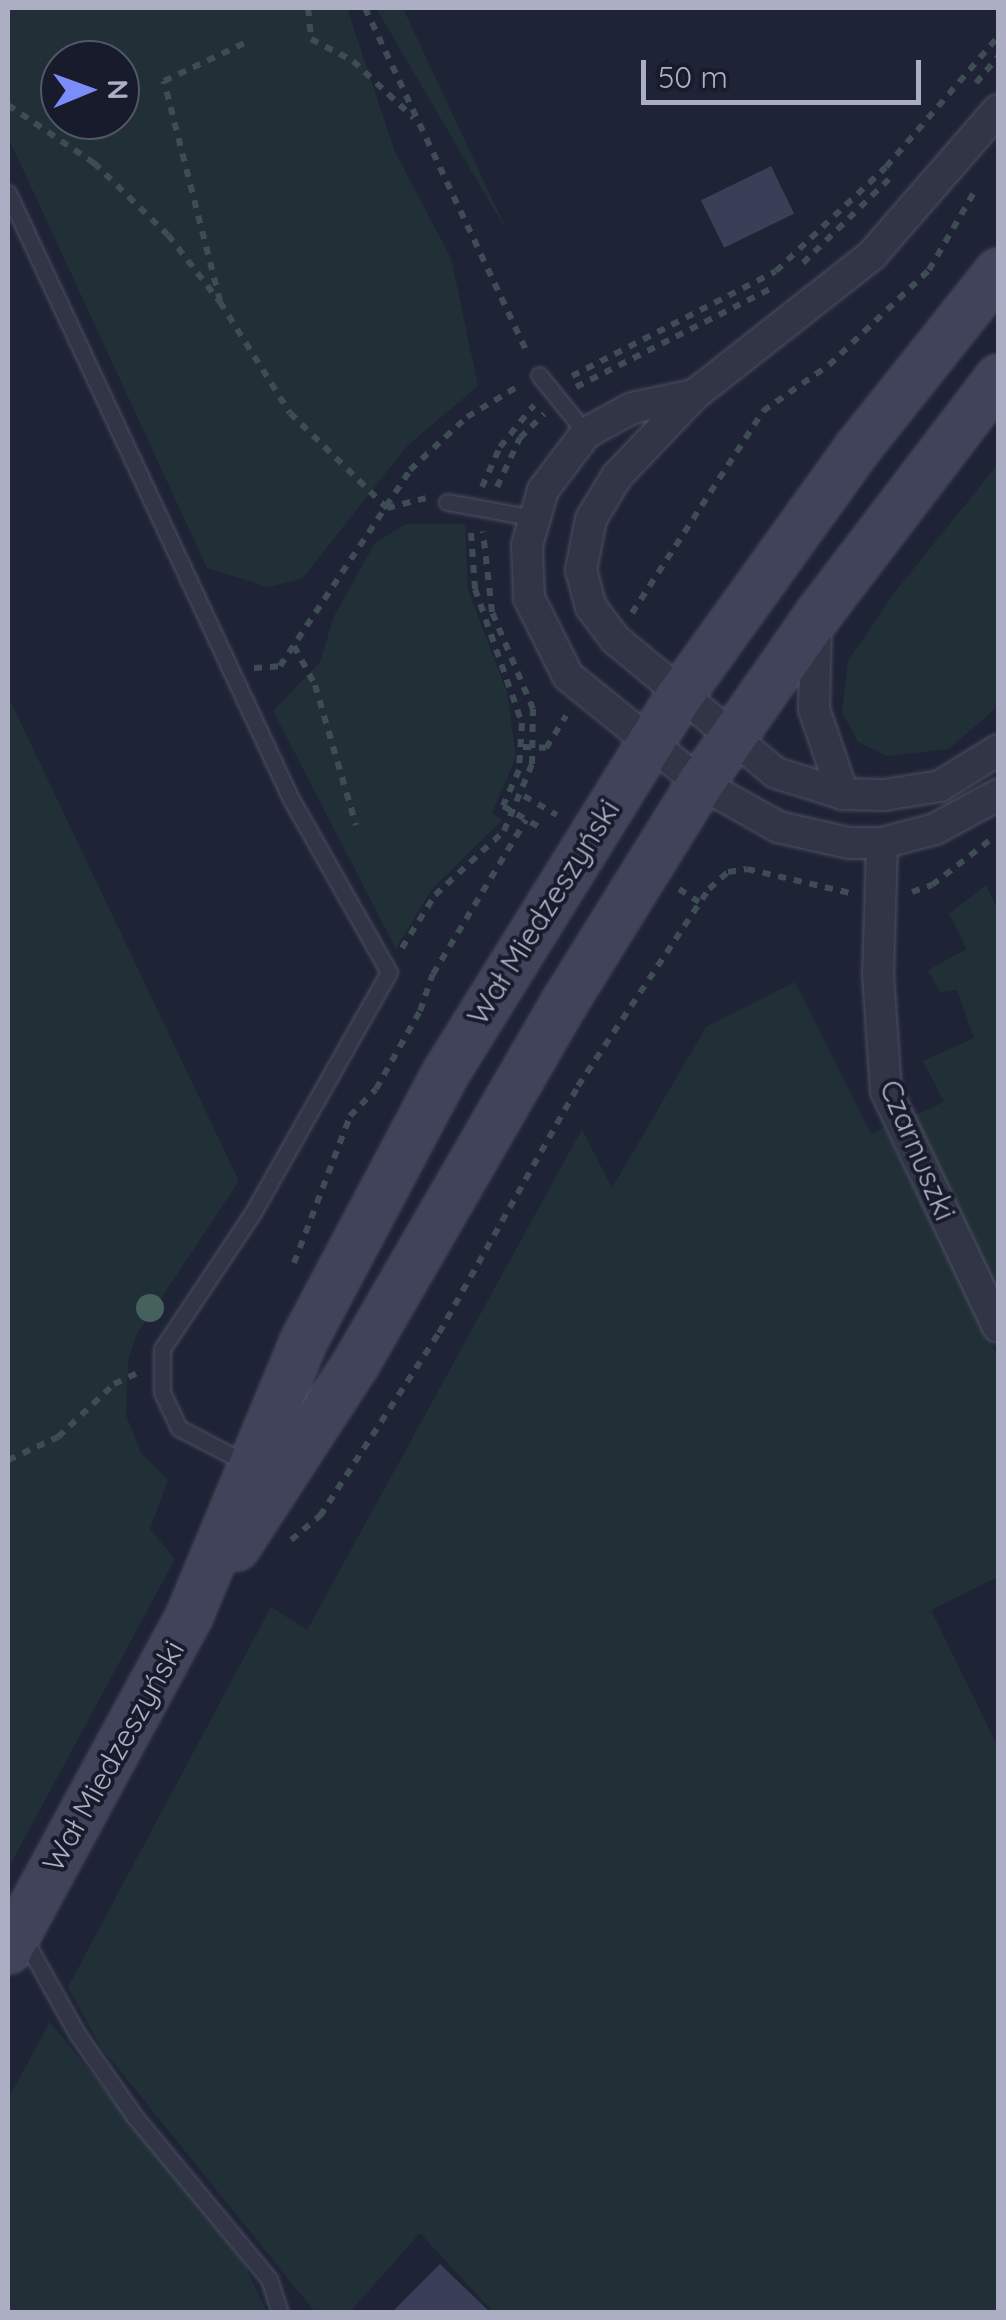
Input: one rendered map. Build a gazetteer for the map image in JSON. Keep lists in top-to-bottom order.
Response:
{
  "streets": {
    "main road": ["Wał Miedzeszyński"],
    "street": ["Czarnuszki"]
  },
  "scale_bar": "50 m",
  "north": "right"
}
